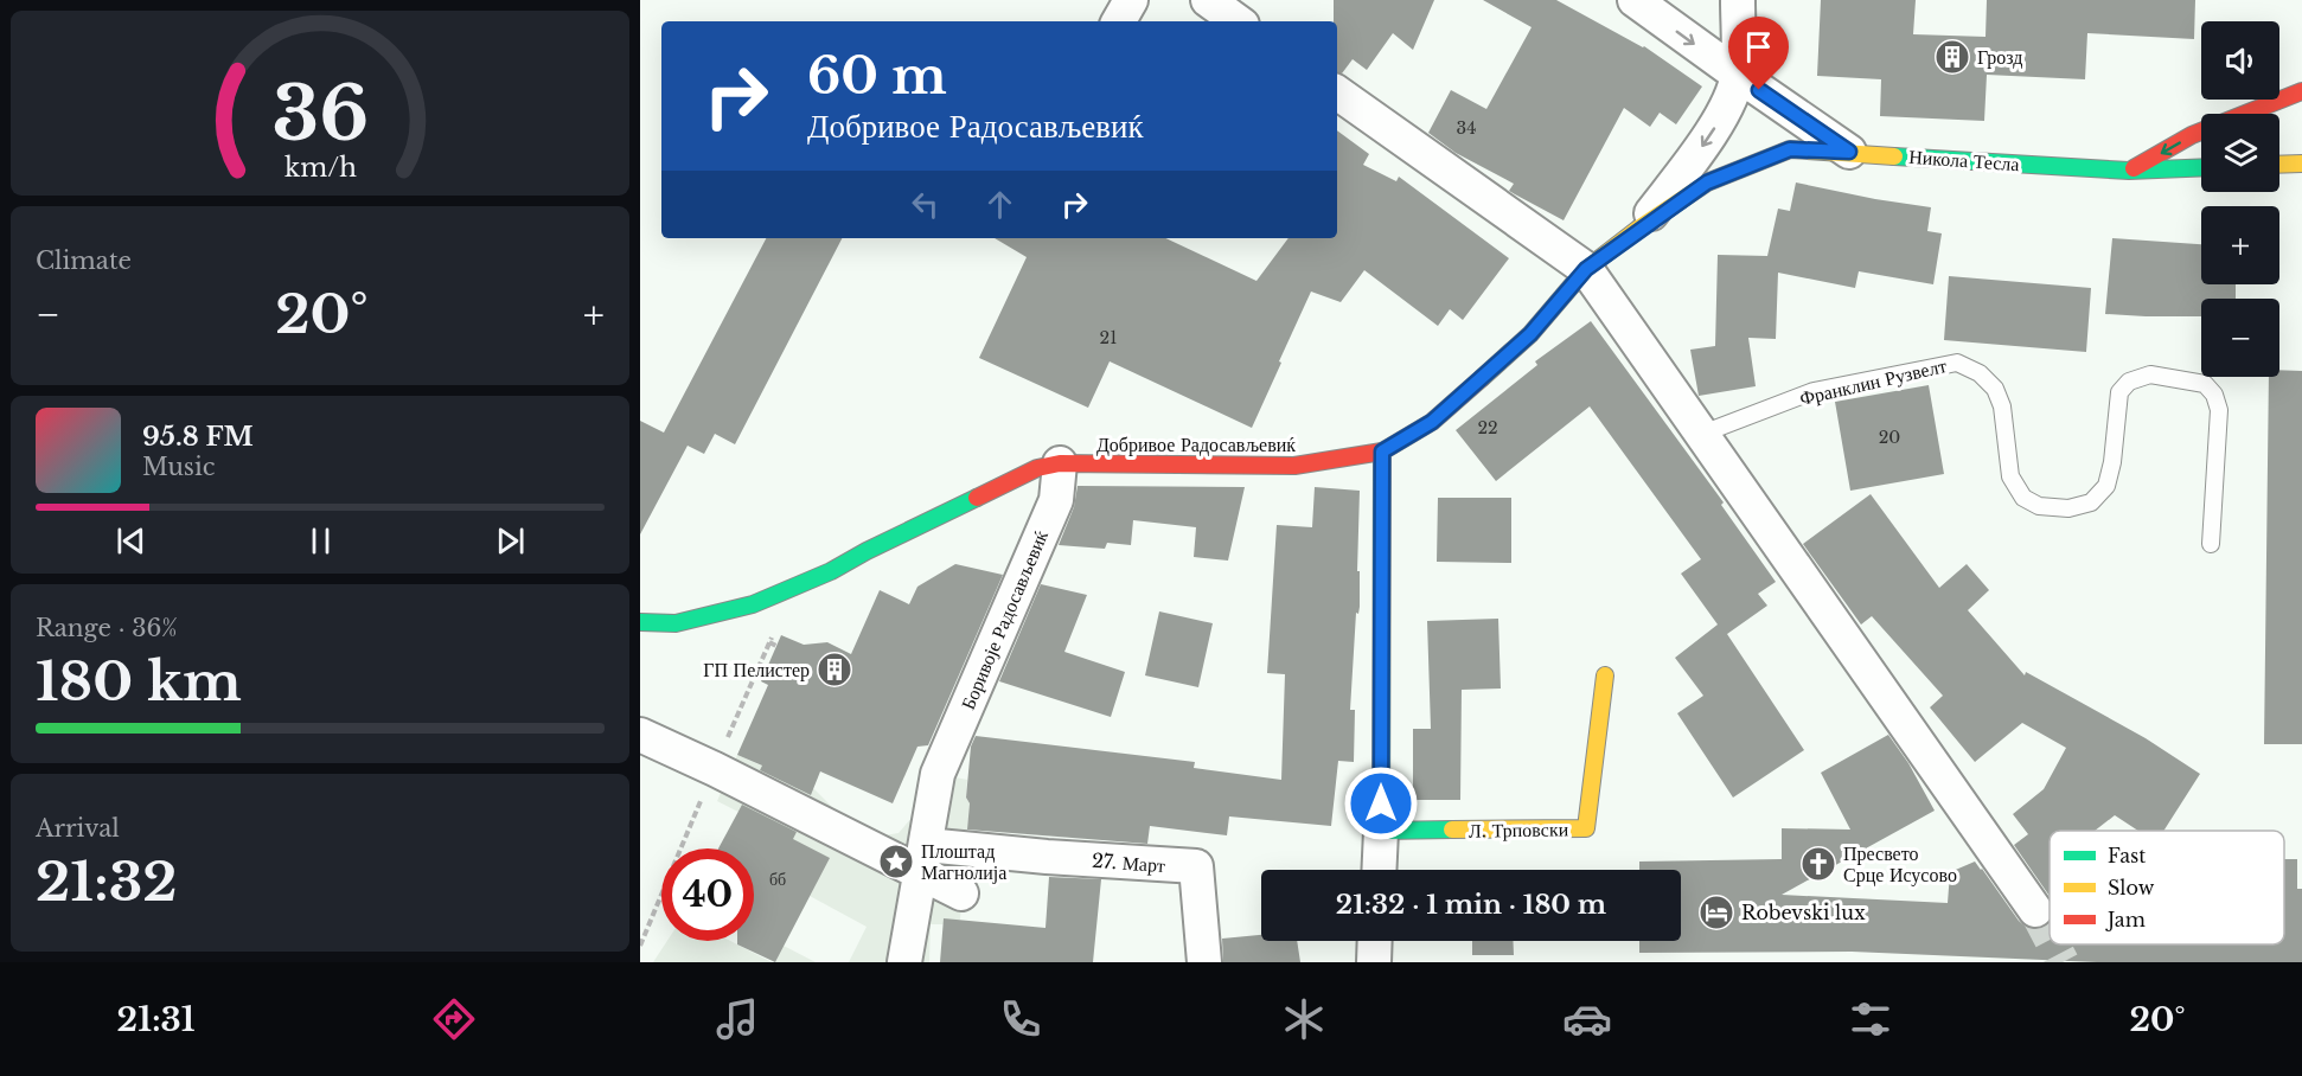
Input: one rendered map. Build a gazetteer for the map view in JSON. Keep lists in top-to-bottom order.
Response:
{
  "streets": {
    "street": [
      "Никола Тесла",
      "Добривое Радосављевиќ",
      "Боривоје Радосављевиќ",
      "Л. Трповски",
      "27. Март"
    ],
    "lane": ["Франклин Рузвелт"]
  },
  "crossings": [
    ["Никола Тесла", "Добривое Радосављевиќ"],
    ["Добривое Радосављевиќ", "Боривоје Радосављевиќ"],
    ["Боривоје Радосављевиќ", "27. Март"]
  ],
  "places": {
    "building": ["Грозд", "ГП Пелистер"],
    "place": ["Плоштад Магнолија"],
    "church": ["Пресвето Срце Исусово"],
    "hotel": ["Robevski lux"]
  },
  "house_numbers": [
    "34",
    "21",
    "22",
    "20",
    "бб"
  ],
  "legend": ["Fast", "Slow", "Jam"],
  "page": {
    "map_buttons": ["+", "−"],
    "turn": ["60 m", "Добривое Радосављевиќ"],
    "tile": [
      "Climate",
      ["Range · 36%", "180 km"],
      ["Arrival", "21:32"]
    ],
    "heat": ["−", "20°", "+"],
    "song": ["95.8 FM", "Music"],
    "limit": "40",
    "trip": "21:32 · 1 min · 180 m",
    "tabs": ["21:31", "20°"],
    "gauge": ["36", "km/h"]
  }
}
